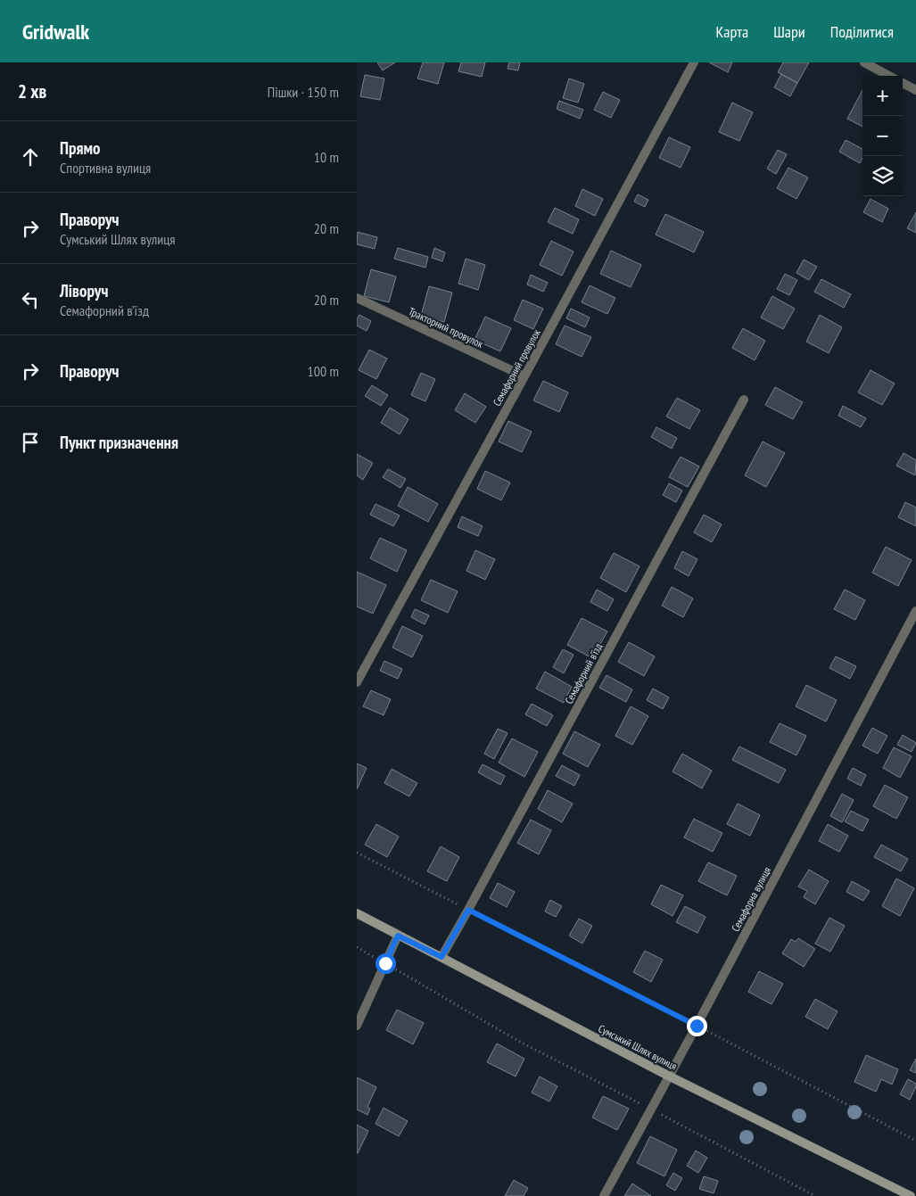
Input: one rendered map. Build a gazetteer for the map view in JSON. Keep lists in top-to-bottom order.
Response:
{
  "streets": {
    "main road": ["Сумський Шлях вулиця"],
    "street": [
      "Тракторний провулок",
      "Семафорний провулок",
      "Семафорний в’їзд",
      "Семафорна вулиця"
    ]
  },
  "crossings": [
    ["Тракторний провулок", "Семафорний провулок"],
    ["Семафорний в’їзд", "Сумський Шлях вулиця"],
    ["Семафорна вулиця", "Сумський Шлях вулиця"]
  ],
  "page": {
    "header": "Gridwalk",
    "nav": ["Карта", "Шари", "Поділитися"],
    "heading": ["2 хв", "Пішки · 150 m"],
    "map_buttons": ["+", "−"],
    "list": [
      ["Прямо", "Спортивна вулиця", "10 m"],
      ["Праворуч", "Сумський Шлях вулиця", "20 m"],
      ["Ліворуч", "Семафорний в’їзд", "20 m"],
      ["Праворуч", "100 m"],
      "Пункт призначення"
    ]
  }
}
